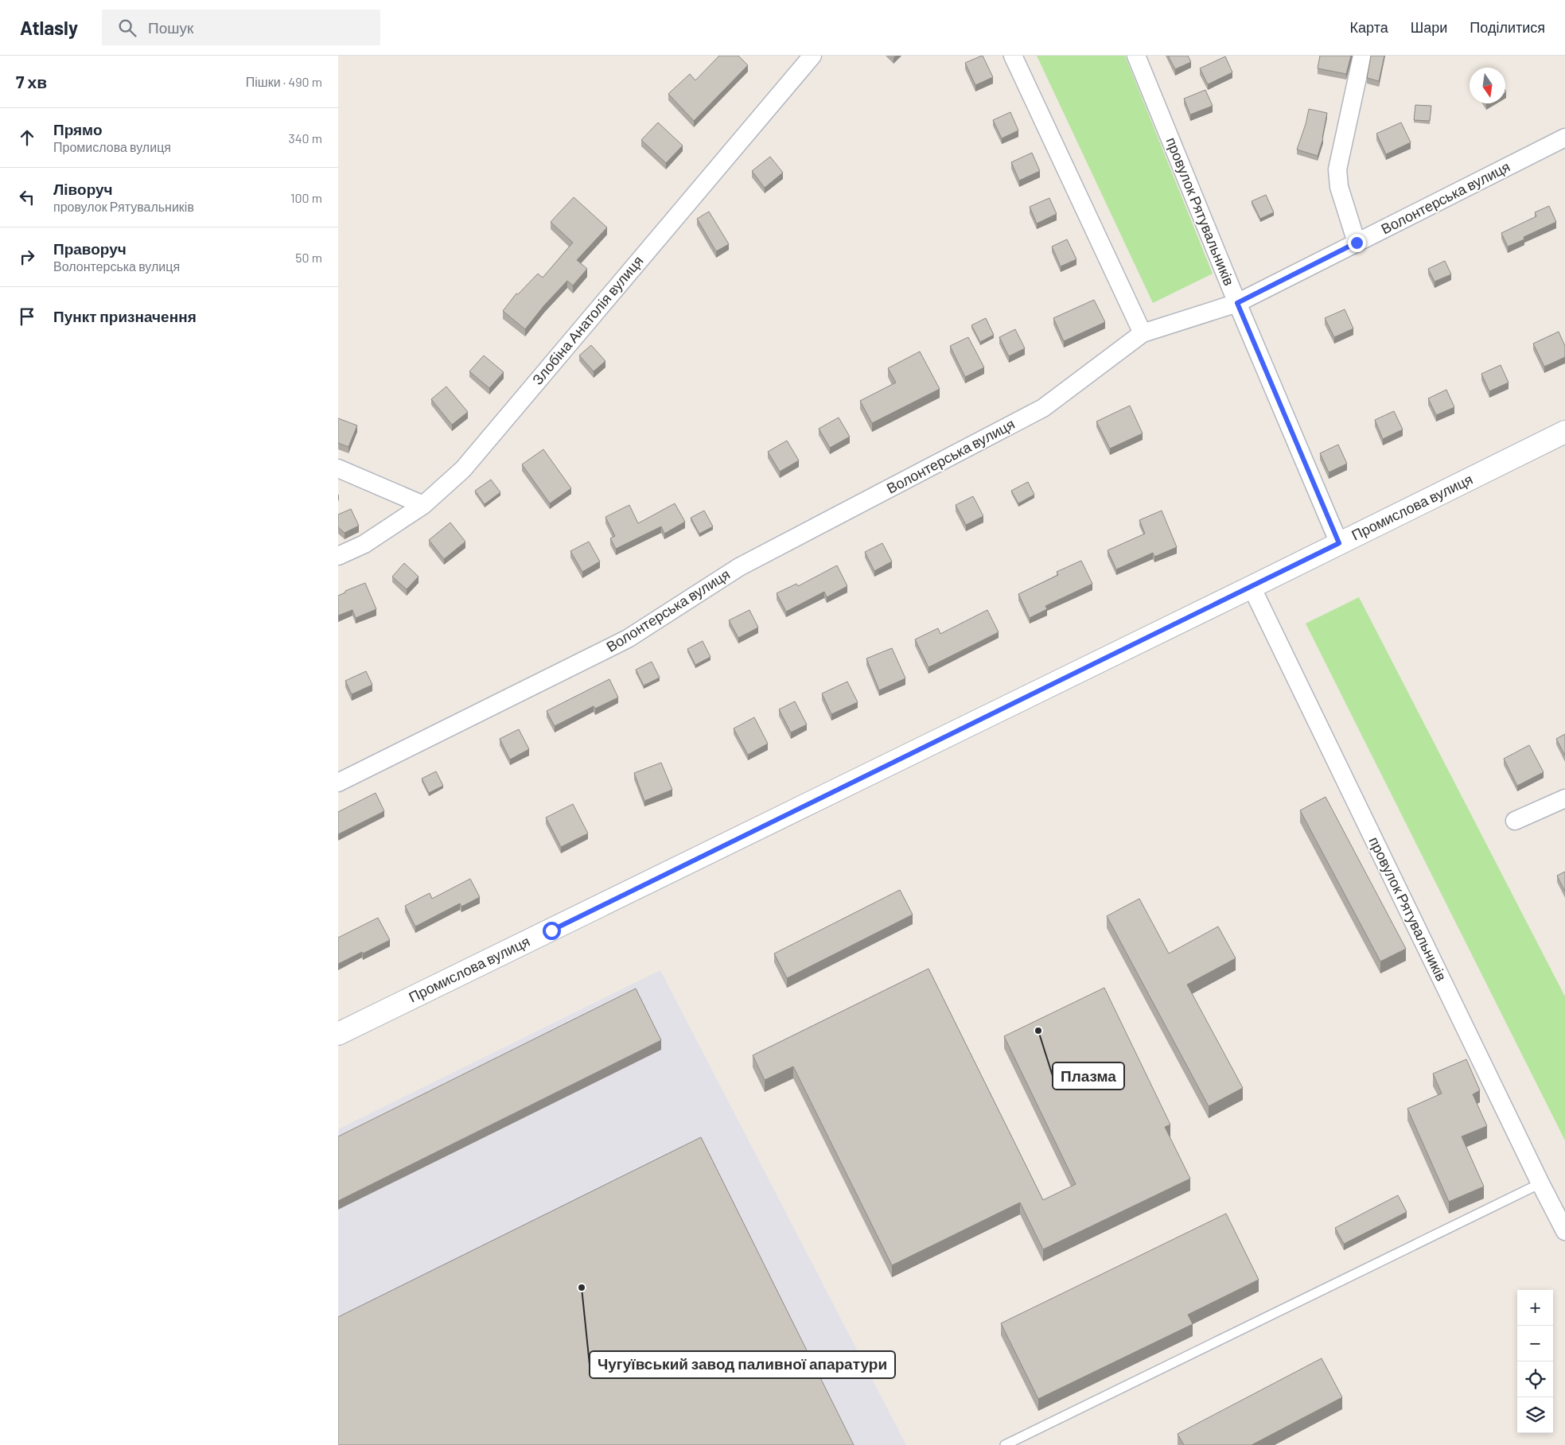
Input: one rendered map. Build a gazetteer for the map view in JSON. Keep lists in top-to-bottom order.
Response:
{
  "streets": {
    "street": [
      "Волонтерська вулиця",
      "провулок Рятувальників",
      "Злобіна Анатолія вулиця",
      "Промислова вулиця"
    ]
  },
  "crossings": [
    ["Волонтерська вулиця", "провулок Рятувальників"],
    ["провулок Рятувальників", "Промислова вулиця"]
  ],
  "places": ["Плазма", "Чугуївський завод паливної апаратури"],
  "north": "bottom",
  "page": {
    "header": "Atlasly",
    "search": "Пошук",
    "nav": ["Карта", "Шари", "Поділитися"],
    "heading": ["7 хв", "Пішки · 490 m"],
    "list": [
      ["Прямо", "Промислова вулиця", "340 m"],
      ["Ліворуч", "провулок Рятувальників", "100 m"],
      ["Праворуч", "Волонтерська вулиця", "50 m"],
      "Пункт призначення"
    ],
    "map_buttons": ["+", "−"]
  }
}
